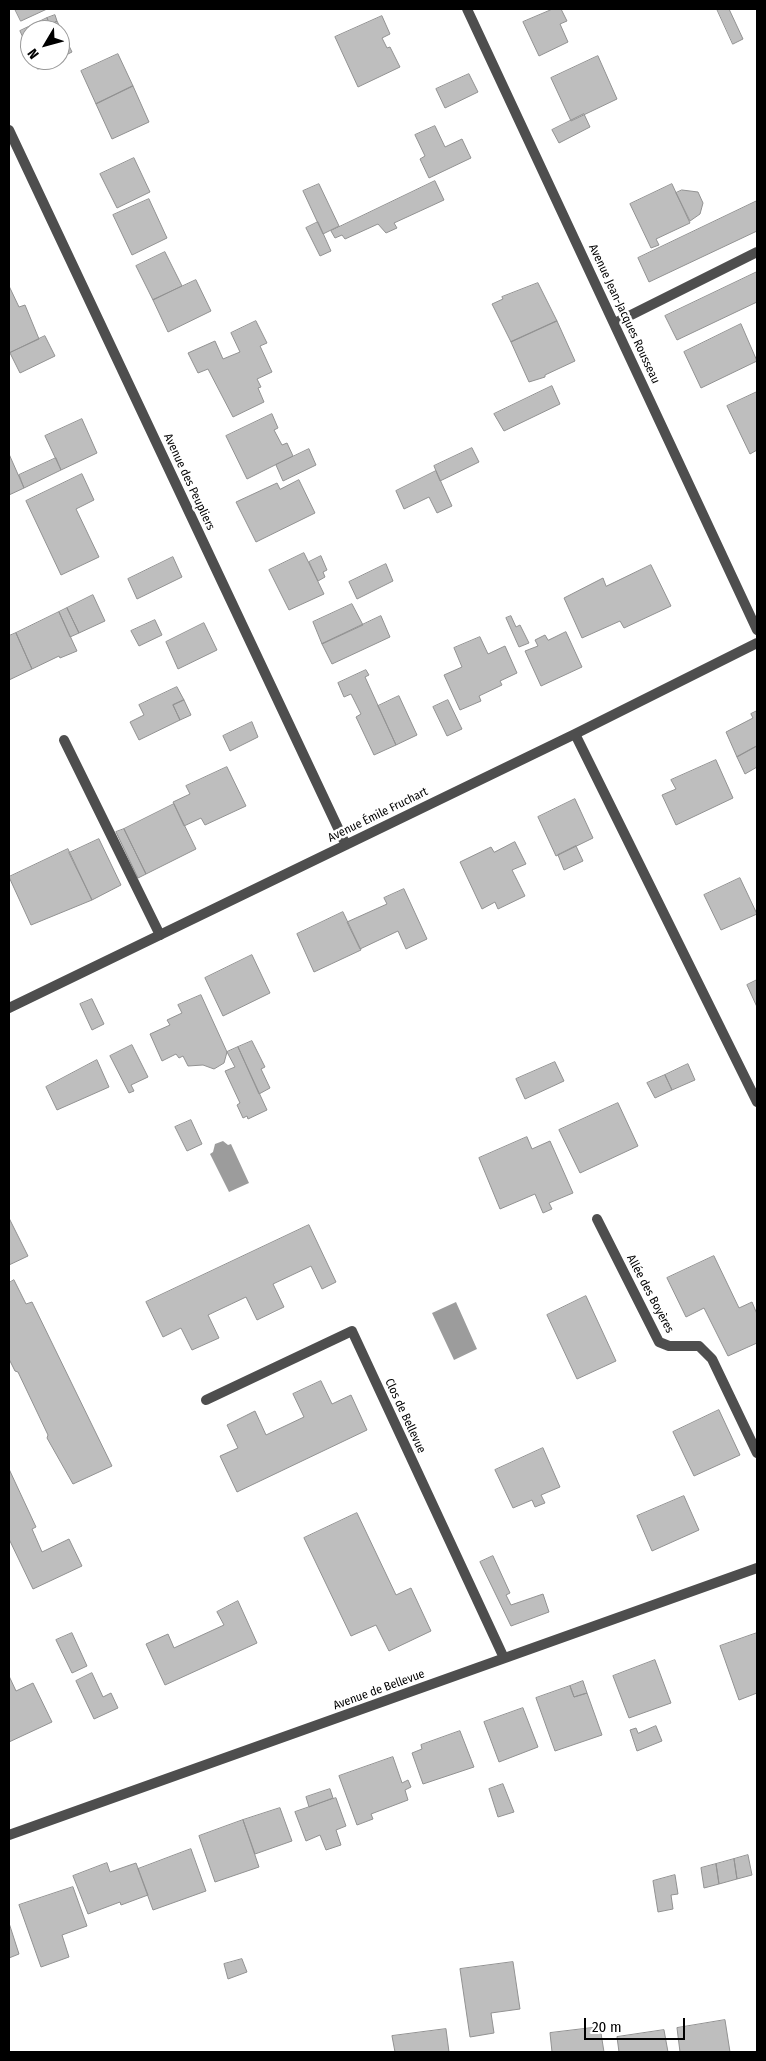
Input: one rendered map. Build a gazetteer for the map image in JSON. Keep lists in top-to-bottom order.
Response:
{
  "streets": {
    "street": [
      "Avenue Jean-Jacques Rousseau",
      "Avenue des Peupliers",
      "Avenue Émile Fruchart",
      "Allée des Boyères",
      "Clos de Bellevue",
      "Avenue de Bellevue"
    ]
  },
  "crossings": [
    ["Avenue des Peupliers", "Avenue Émile Fruchart"],
    ["Clos de Bellevue", "Avenue de Bellevue"]
  ],
  "scale_bar": "20 m",
  "north": "bottom left"
}
